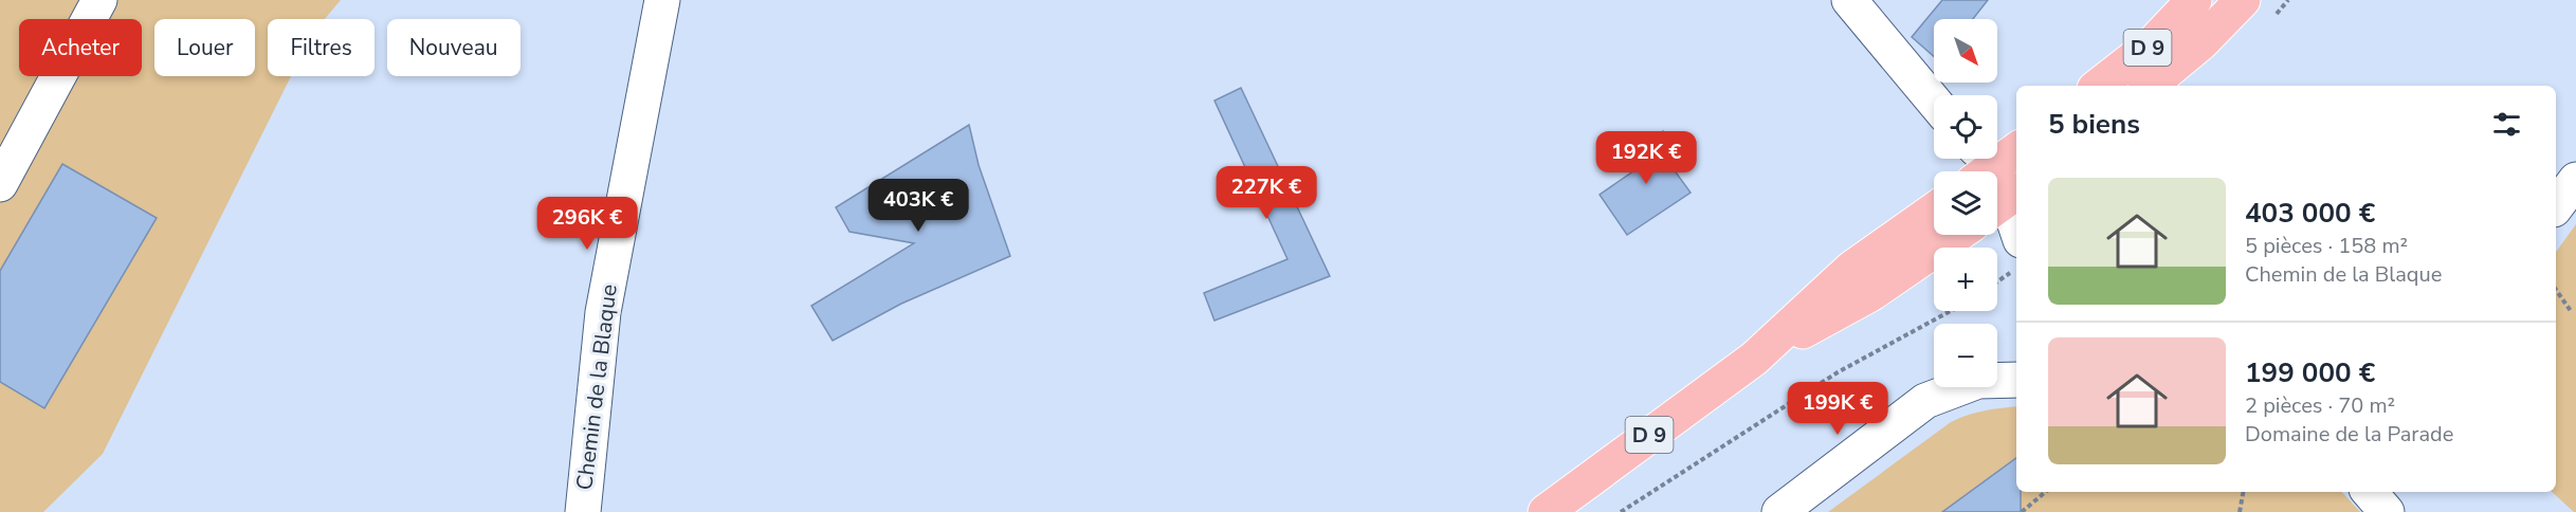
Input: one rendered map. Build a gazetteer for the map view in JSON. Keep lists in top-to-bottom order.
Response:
{
  "streets": {
    "main road": ["D 9"],
    "street": ["Chemin de la Blaque"]
  },
  "north": "bottom right",
  "page": {
    "map_buttons": ["+", "−"],
    "chip": [
      "Acheter",
      "Louer",
      "Filtres",
      "Nouveau"
    ],
    "heading": "5 biens",
    "price": [
      "192K €",
      "227K €",
      "403K €",
      "296K €",
      "199K €"
    ],
    "list": [
      {
        "name": "403 000 €",
        "note": "5 pièces · 158 m² · Chemin de la Blaque"
      },
      {
        "name": "199 000 €",
        "note": "2 pièces · 70 m² · Domaine de la Parade"
      }
    ]
  }
}
